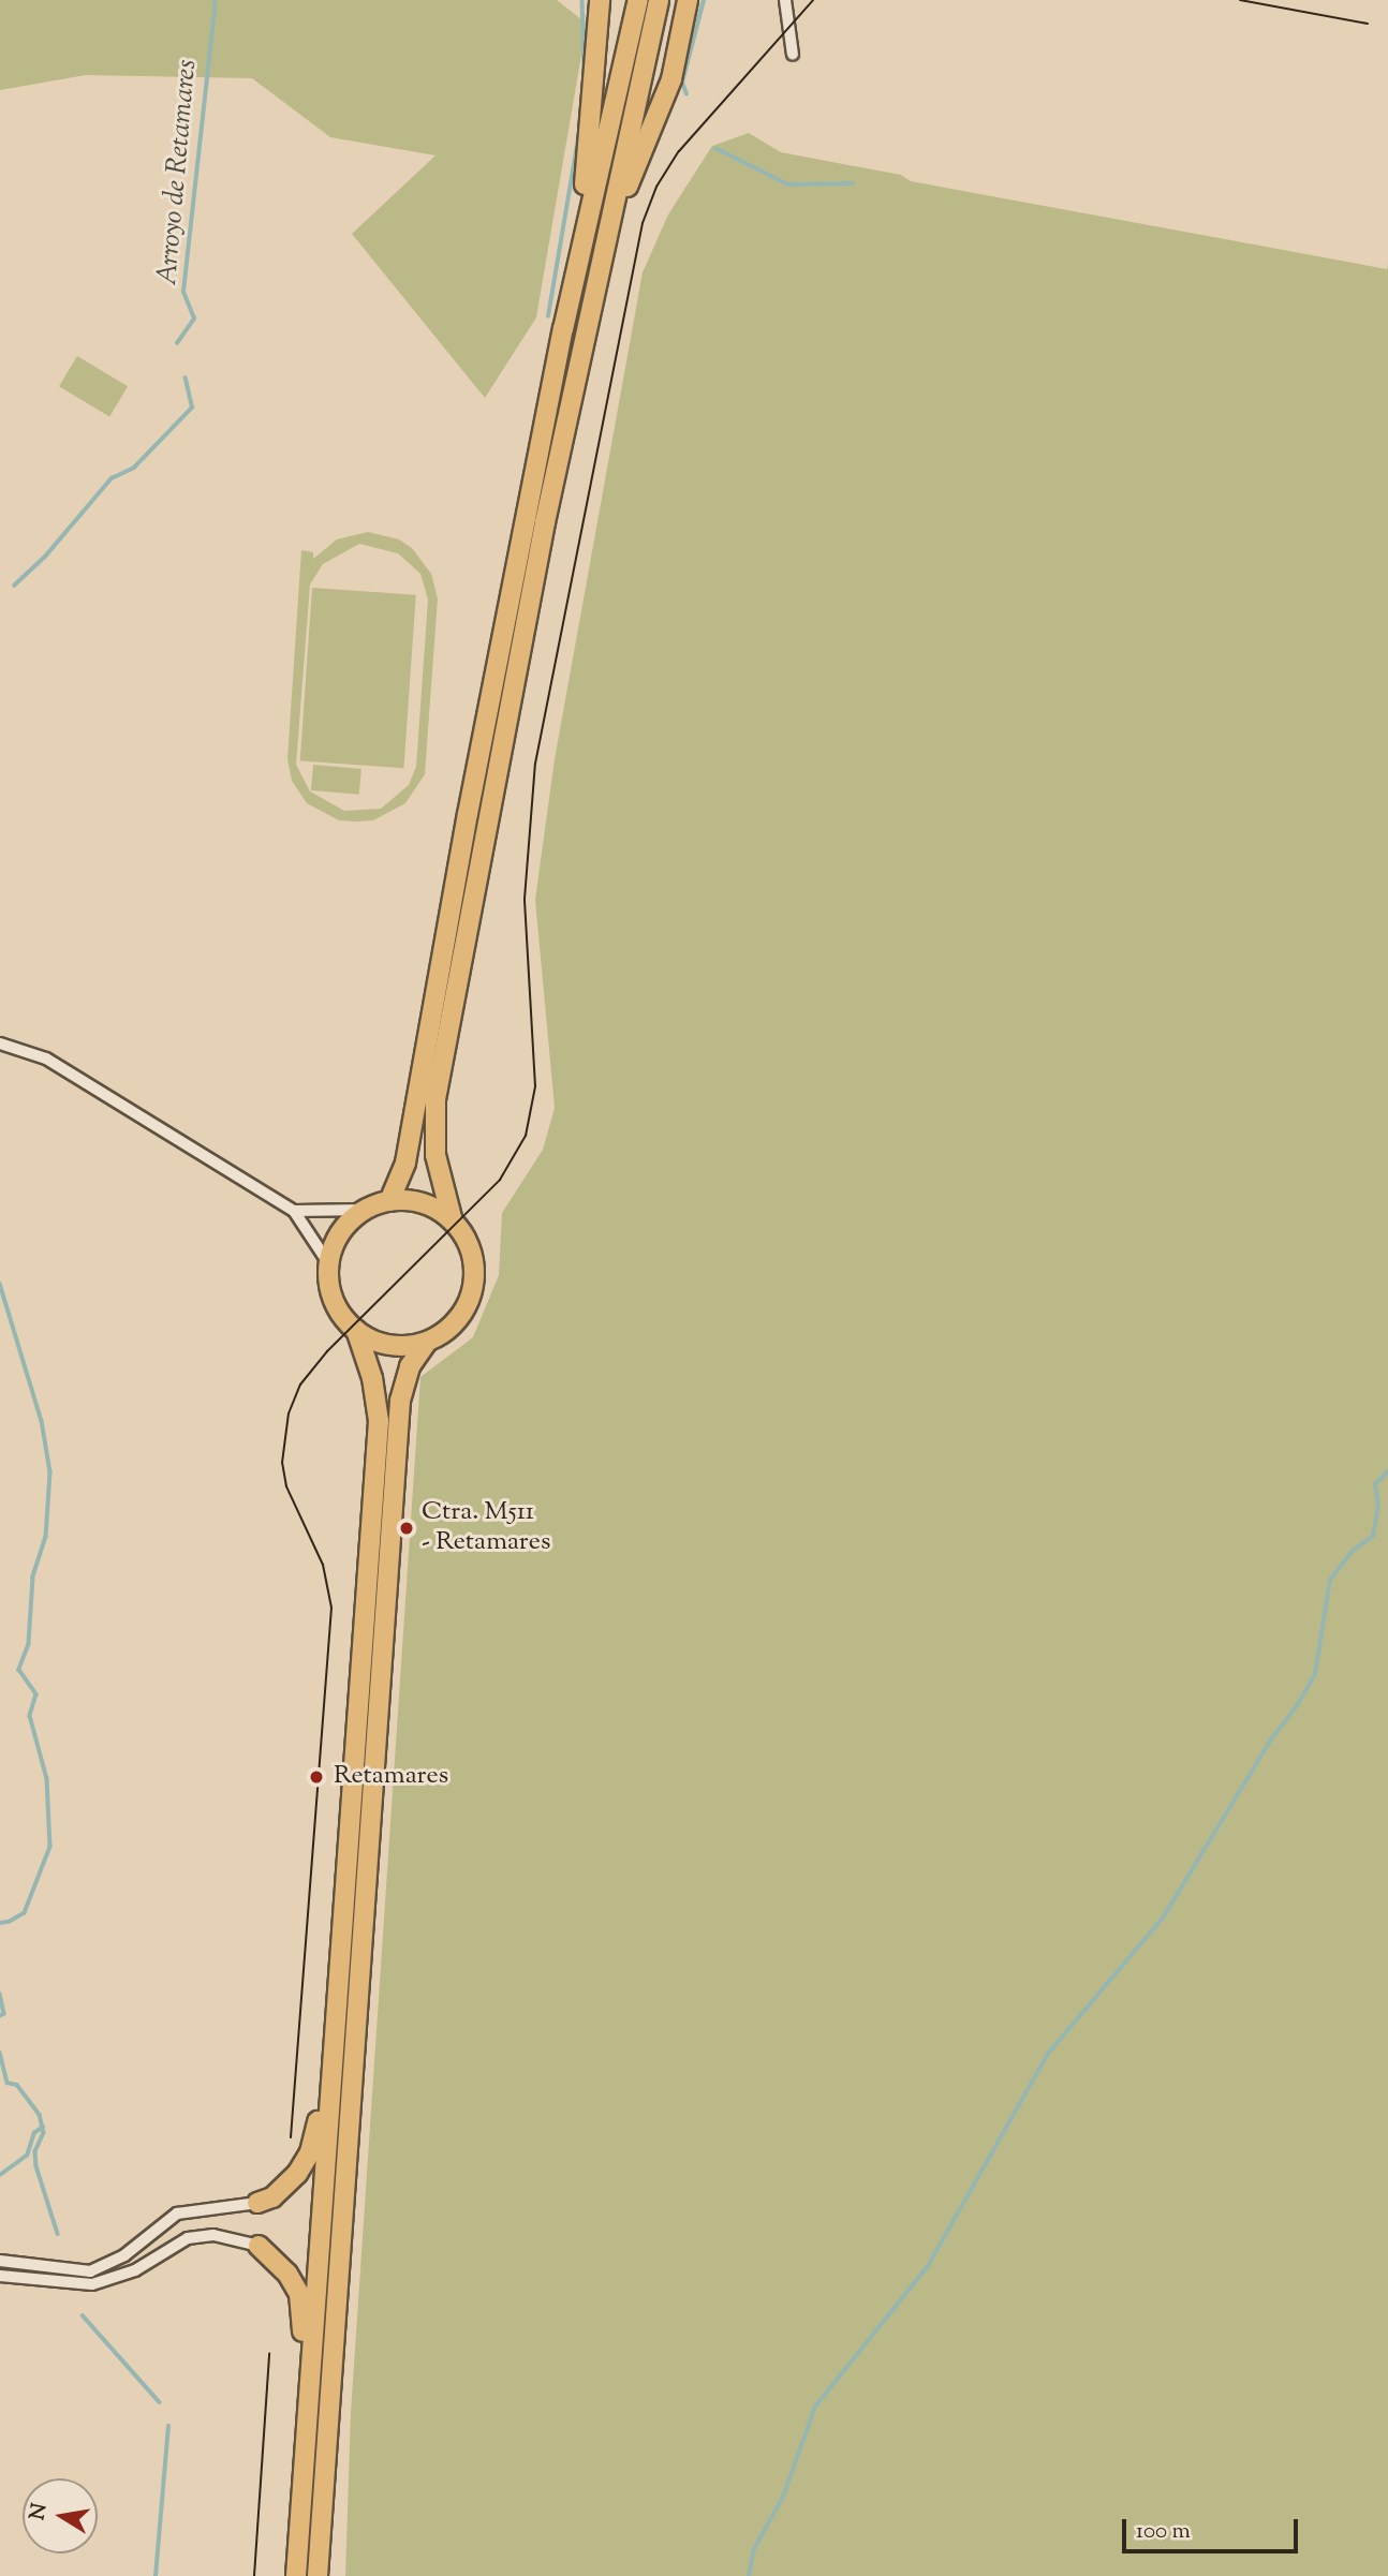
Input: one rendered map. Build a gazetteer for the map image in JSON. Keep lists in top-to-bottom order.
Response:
{
  "water": ["Arroyo de Retamares"],
  "places": ["Ctra. M511 - Retamares", "Retamares"],
  "scale_bar": "100 m",
  "north": "left"
}
